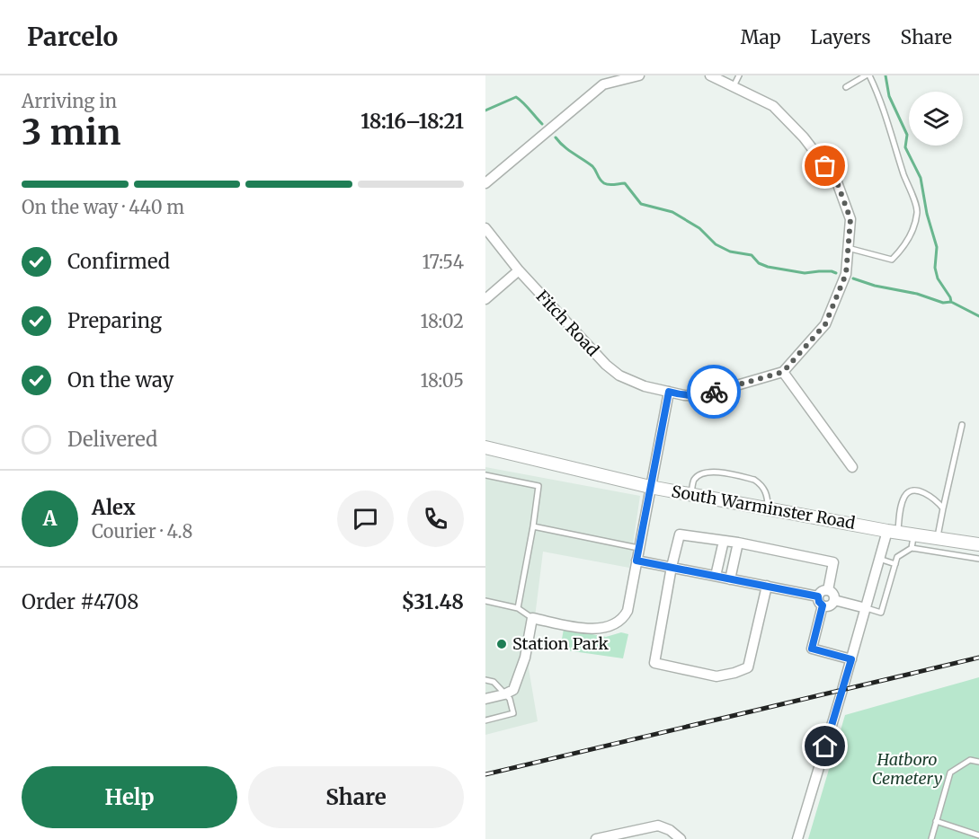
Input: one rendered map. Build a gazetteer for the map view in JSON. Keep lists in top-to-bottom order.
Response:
{
  "streets": {
    "street": ["Fitch Road", "South Warminster Road"]
  },
  "parks": ["Hatboro Cemetery"],
  "places": ["Station Park"],
  "page": {
    "header": "Parcelo",
    "nav": ["Map", "Layers", "Share"],
    "heading": ["3 min", "Arriving in", "18:16–18:21"],
    "panel": [
      "Alex",
      "Courier · 4.8",
      "Order #4708",
      "$31.48"
    ],
    "bar": "On the way · 440 m",
    "list": [
      ["Confirmed", "17:54"],
      ["Preparing", "18:02"],
      ["On the way", "18:05"],
      "Delivered"
    ],
    "round": "A",
    "buttons": ["Help", "Share"]
  }
}
